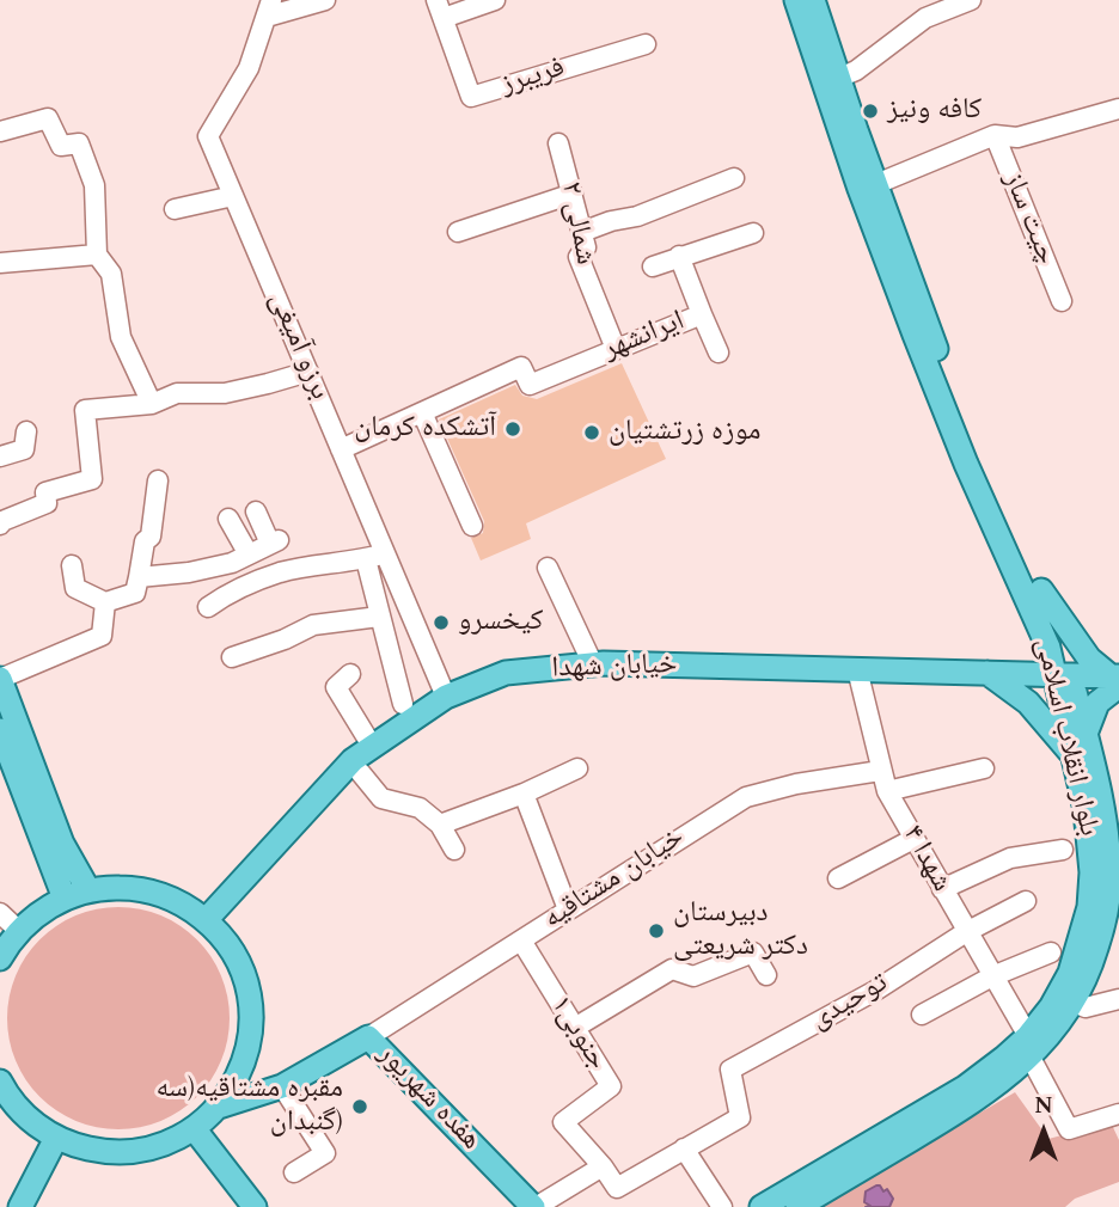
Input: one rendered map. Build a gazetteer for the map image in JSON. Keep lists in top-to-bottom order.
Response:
{
  "streets": {
    "main road": ["خیابان شهدا", "بلوار انقلاب اسلامی", "هفده شهریور"],
    "street": [
      "فریبرز",
      "چیت ساز",
      "۲ شمالی",
      "ایرانشهر",
      "برزو آمیغی",
      "شهدا ۴",
      "خیابان مشتاقیه",
      "توحیدی",
      "جنوبی۱"
    ]
  },
  "crossings": [
    ["۲ شمالی", "ایرانشهر"],
    ["برزو آمیغی", "خیابان شهدا"],
    ["خیابان شهدا", "بلوار انقلاب اسلامی"],
    ["خیابان شهدا", "شهدا ۴"],
    ["بلوار انقلاب اسلامی", "شهدا ۴"],
    ["شهدا ۴", "خیابان مشتاقیه"],
    ["شهدا ۴", "توحیدی"],
    ["خیابان مشتاقیه", "جنوبی۱"],
    ["خیابان مشتاقیه", "هفده شهریور"]
  ],
  "places": [
    "کافه ونیز",
    "آتشکده کرمان",
    "موزه زرتشتیان",
    "کیخسرو",
    "دبیرستان دکتر شریعتی",
    "مقبره مشتاقیه(سه گنبدان)"
  ],
  "north": "top"
}
